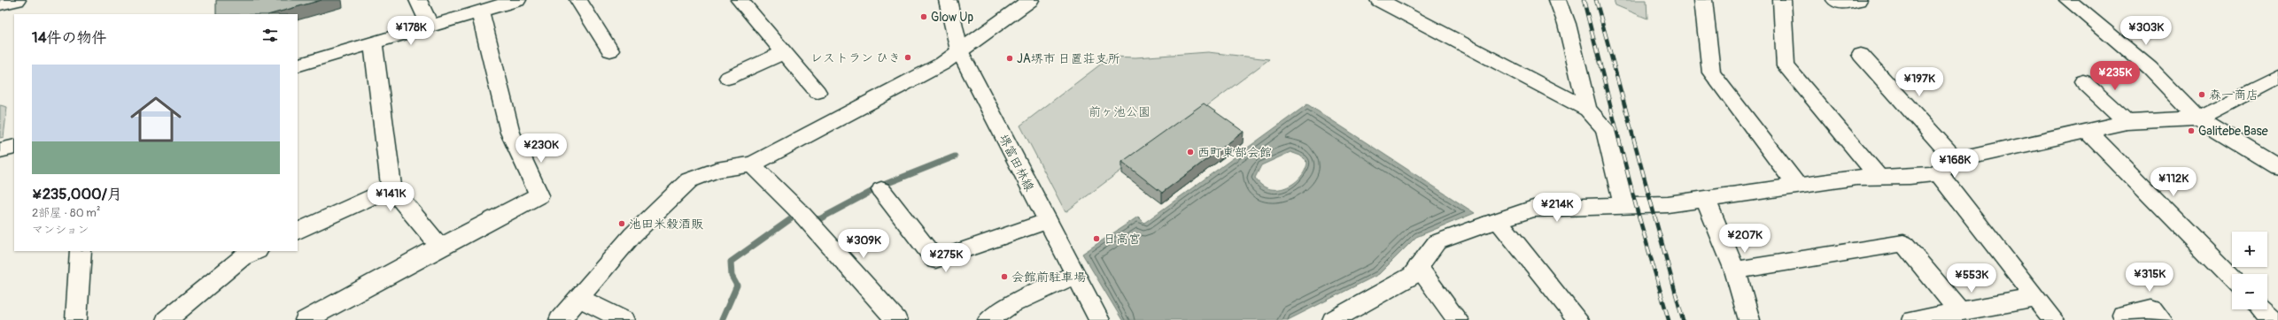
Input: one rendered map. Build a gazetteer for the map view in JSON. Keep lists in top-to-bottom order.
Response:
{
  "streets": {
    "street": ["堺富田林線"]
  },
  "parks": ["前ヶ池公園"],
  "places": [
    "Glow Up",
    "レストラン ひき",
    "JA堺市 日置荘支所",
    "森一商店",
    "Galitebe Base",
    "西町東部会館",
    "池田米穀酒販",
    "日高宮",
    "会館前駐車場"
  ],
  "page": {
    "heading": "14件の物件",
    "price": [
      "¥178K",
      "¥303K",
      "¥235K",
      "¥197K",
      "¥230K",
      "¥168K",
      "¥112K",
      "¥141K",
      "¥214K",
      "¥207K",
      "¥309K",
      "¥275K",
      "¥315K",
      "¥553K"
    ],
    "list": [
      {
        "name": "¥235,000/月",
        "note": "2部屋 · 80 m² · マンション"
      }
    ],
    "map_buttons": ["+", "−"]
  }
}
